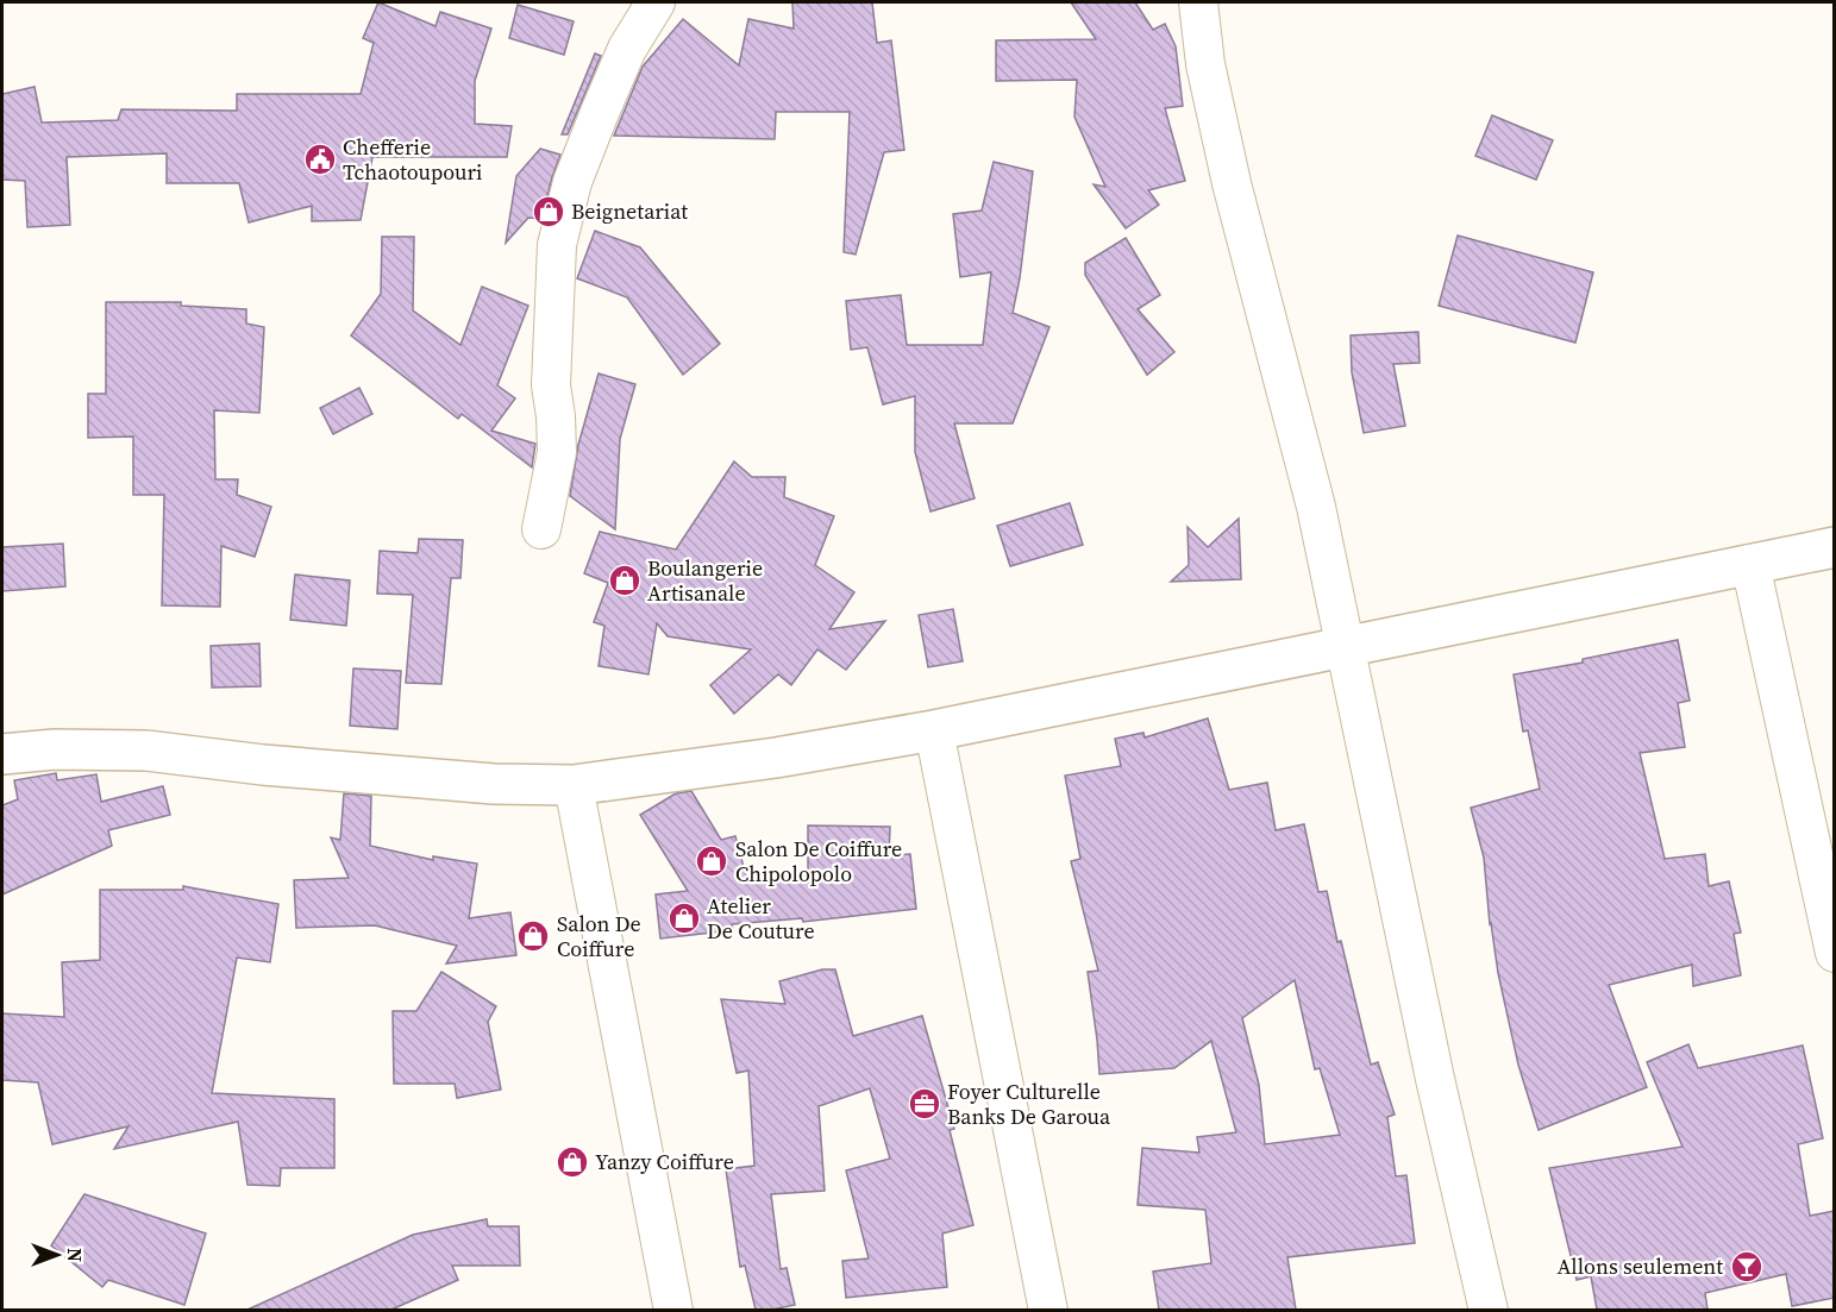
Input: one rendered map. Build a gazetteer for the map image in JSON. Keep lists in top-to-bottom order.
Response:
{
  "places": {
    "public building": ["Chefferie Tchaotoupouri"],
    "shop": [
      "Beignetariat",
      "Boulangerie Artisanale",
      "Salon De Coiffure Chipolopolo",
      "Atelier De Couture",
      "Salon De Coiffure",
      "Yanzy Coiffure"
    ],
    "office": ["Foyer Culturelle Banks De Garoua"],
    "bar": ["Allons seulement"]
  },
  "north": "right"
}
